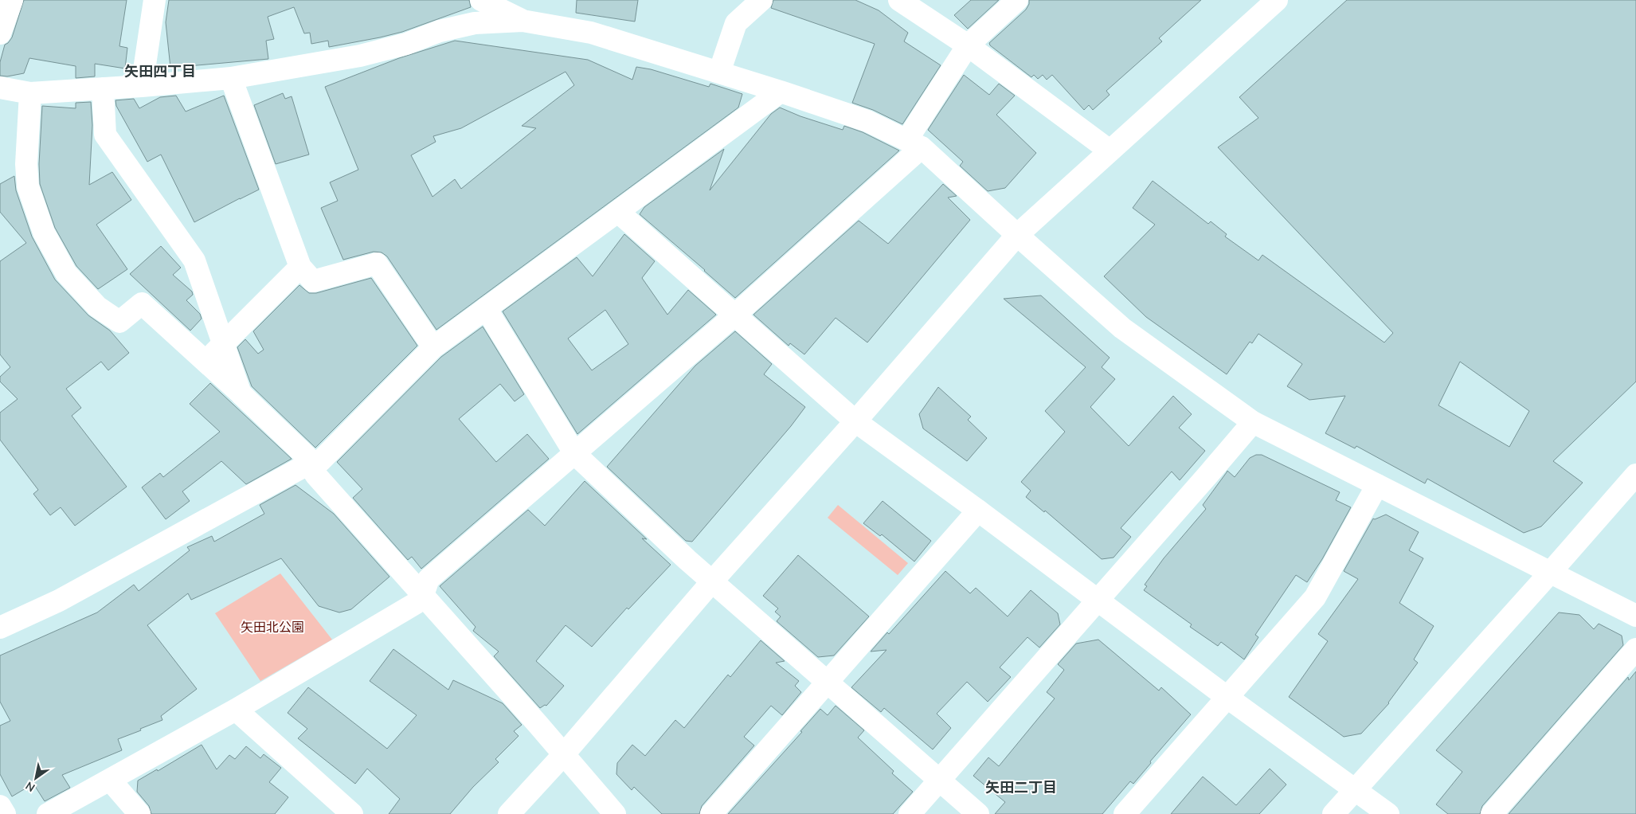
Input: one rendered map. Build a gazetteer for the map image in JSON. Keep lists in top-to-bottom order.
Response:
{
  "districts": ["矢田四丁目", "矢田二丁目"],
  "parks": ["矢田北公園"],
  "north": "bottom left"
}
